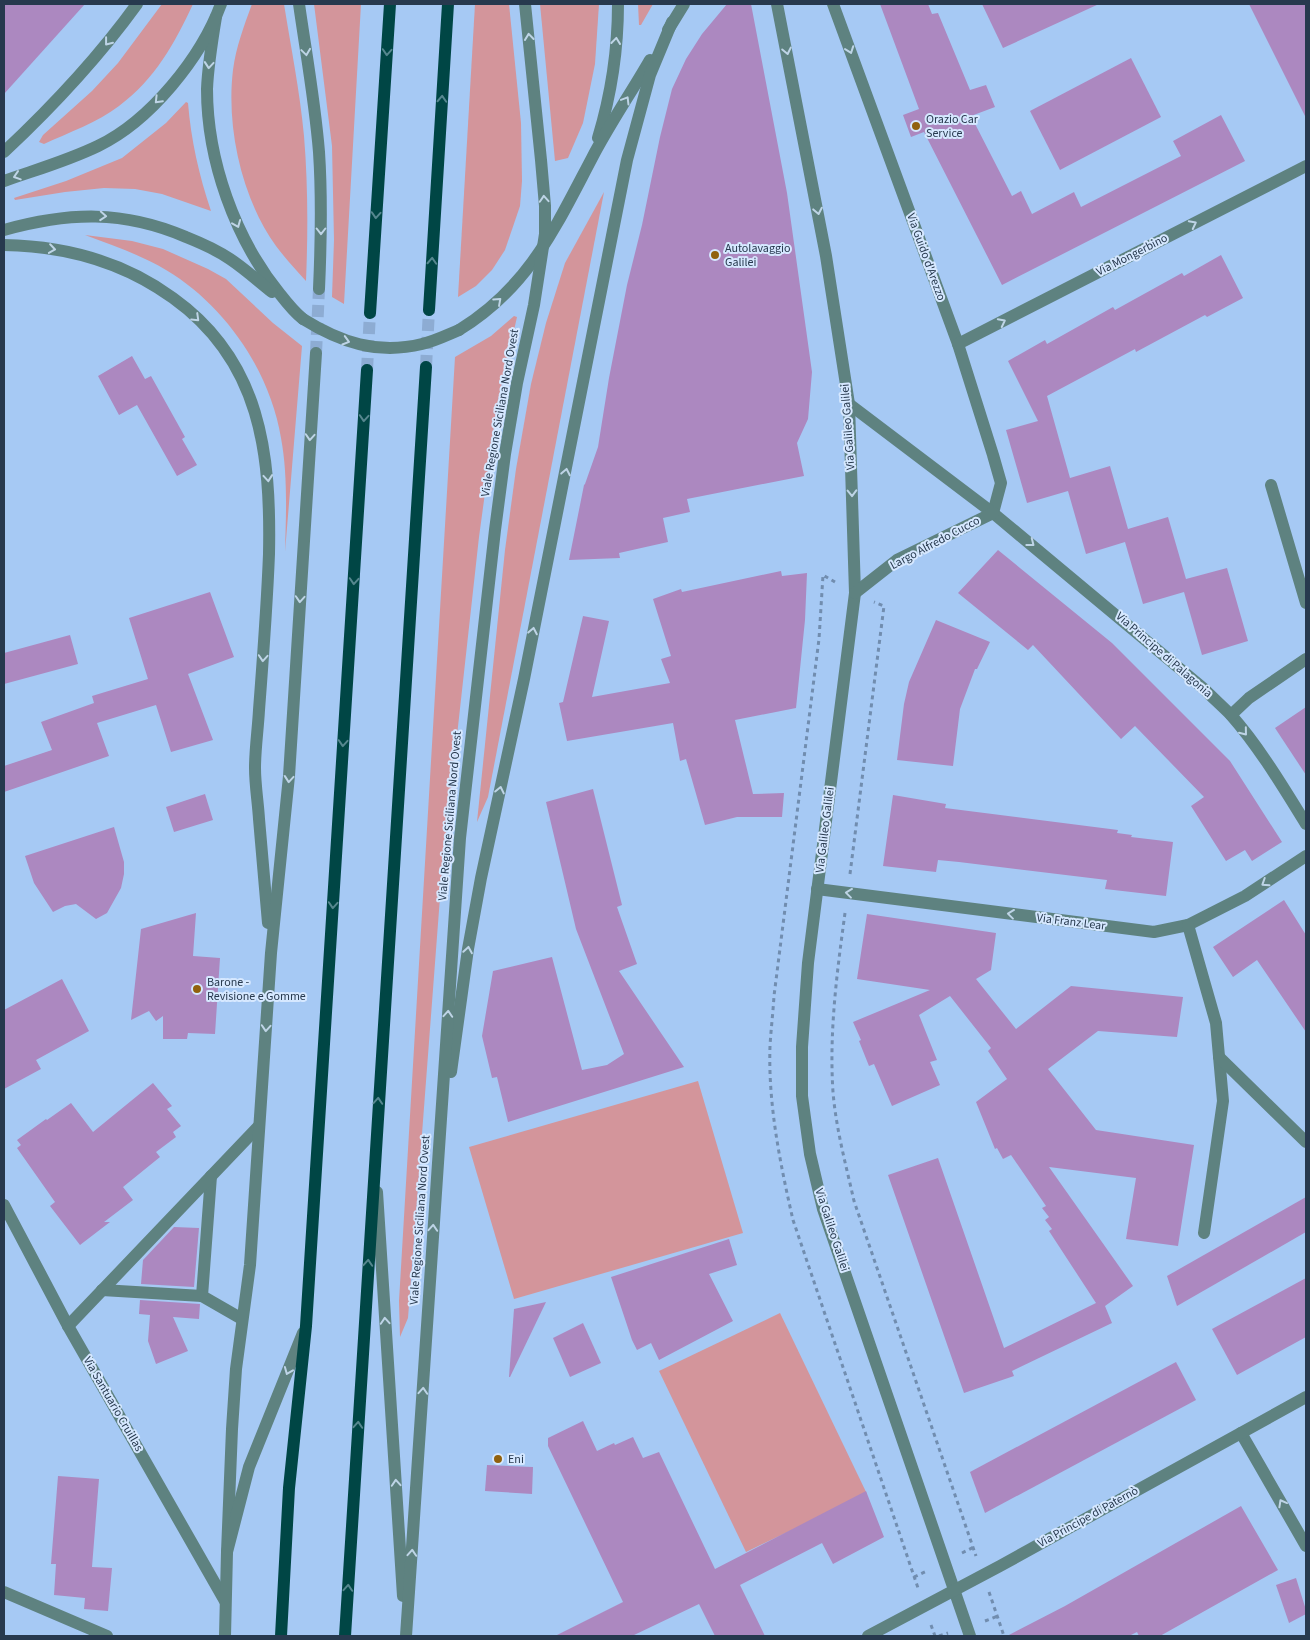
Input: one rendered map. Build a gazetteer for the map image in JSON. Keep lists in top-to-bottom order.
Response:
{
  "streets": {
    "street": [
      "Via Mongerbino",
      "Via Guido d'Arezzo",
      "Viale Regione Siciliana Nord Ovest",
      "Via Galileo Galilei",
      "Largo Alfredo Cucco",
      "Via Principe di Palagonia",
      "Via Franz Lear",
      "Via Santuario Cruillas",
      "Via Principe di Paternò"
    ]
  },
  "crossings": [
    ["Via Mongerbino", "Via Guido d'Arezzo"],
    ["Via Guido d'Arezzo", "Largo Alfredo Cucco"],
    ["Via Guido d'Arezzo", "Via Principe di Palagonia"],
    ["Via Galileo Galilei", "Largo Alfredo Cucco"],
    ["Via Galileo Galilei", "Via Principe di Palagonia"],
    ["Via Galileo Galilei", "Via Franz Lear"],
    ["Via Galileo Galilei", "Via Principe di Paternò"],
    ["Largo Alfredo Cucco", "Via Principe di Palagonia"]
  ],
  "one_way": [
    "Via Mongerbino",
    "Via Guido d'Arezzo",
    "Via Galileo Galilei",
    "Via Principe di Palagonia",
    "Via Franz Lear"
  ],
  "places": [
    "Orazio Car Service",
    "Autolavaggio Galilei",
    "Barone - Revisione e Gomme",
    "Eni"
  ]
}
